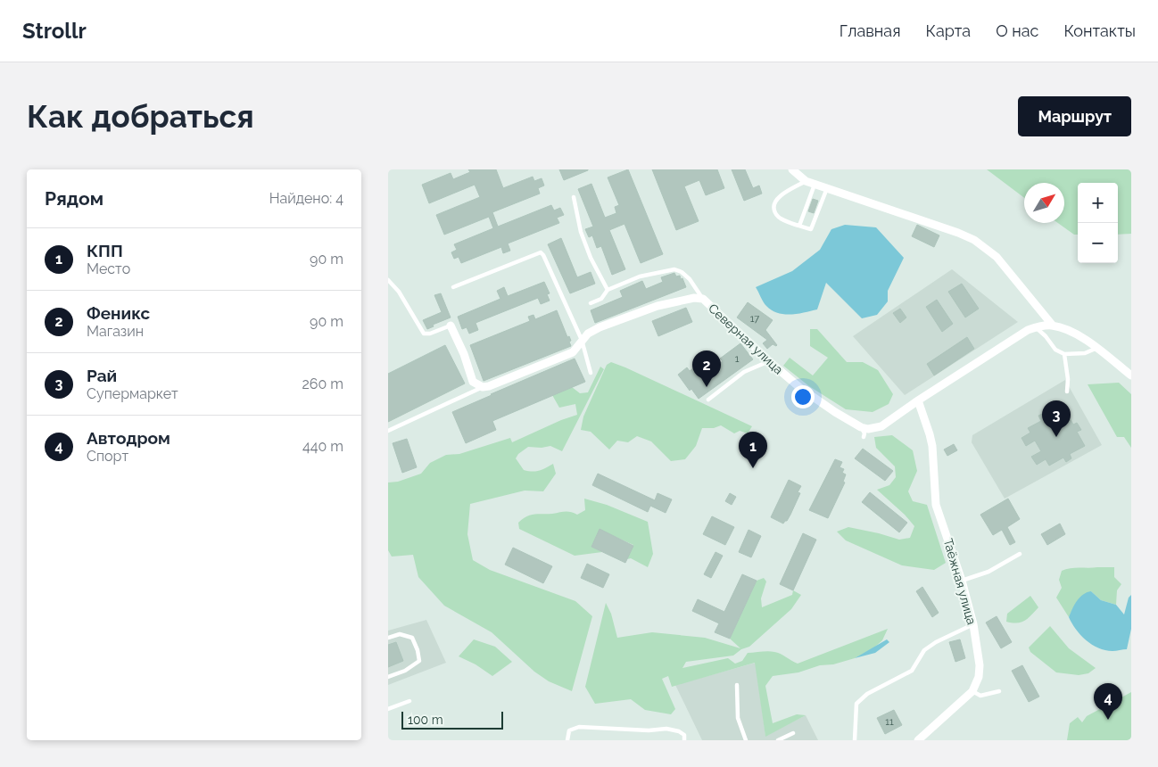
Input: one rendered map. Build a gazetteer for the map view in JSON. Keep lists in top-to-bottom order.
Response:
{
  "streets": {
    "street": ["Северная улица", "Таёжная улица"]
  },
  "house_numbers": ["17", "1", "11"],
  "scale_bar": "100 m",
  "north": "top right",
  "page": {
    "header": "Strollr",
    "nav": [
      "Главная",
      "Карта",
      "О нас",
      "Контакты"
    ],
    "buttons": "Маршрут",
    "title": "Как добраться",
    "heading": ["Рядом", "Найдено: 4"],
    "map_buttons": ["+", "−"],
    "list": [
      {
        "mark": "1",
        "name": "КПП",
        "note": "Место",
        "value": "90 m"
      },
      {
        "mark": "2",
        "name": "Феникс",
        "note": "Магазин",
        "value": "90 m"
      },
      {
        "mark": "3",
        "name": "Рай",
        "note": "Супермаркет",
        "value": "260 m"
      },
      {
        "mark": "4",
        "name": "Автодром",
        "note": "Спорт",
        "value": "440 m"
      }
    ],
    "pins": [
      "2",
      "3",
      "1",
      "4"
    ],
    "scale": "100 m"
  }
}
